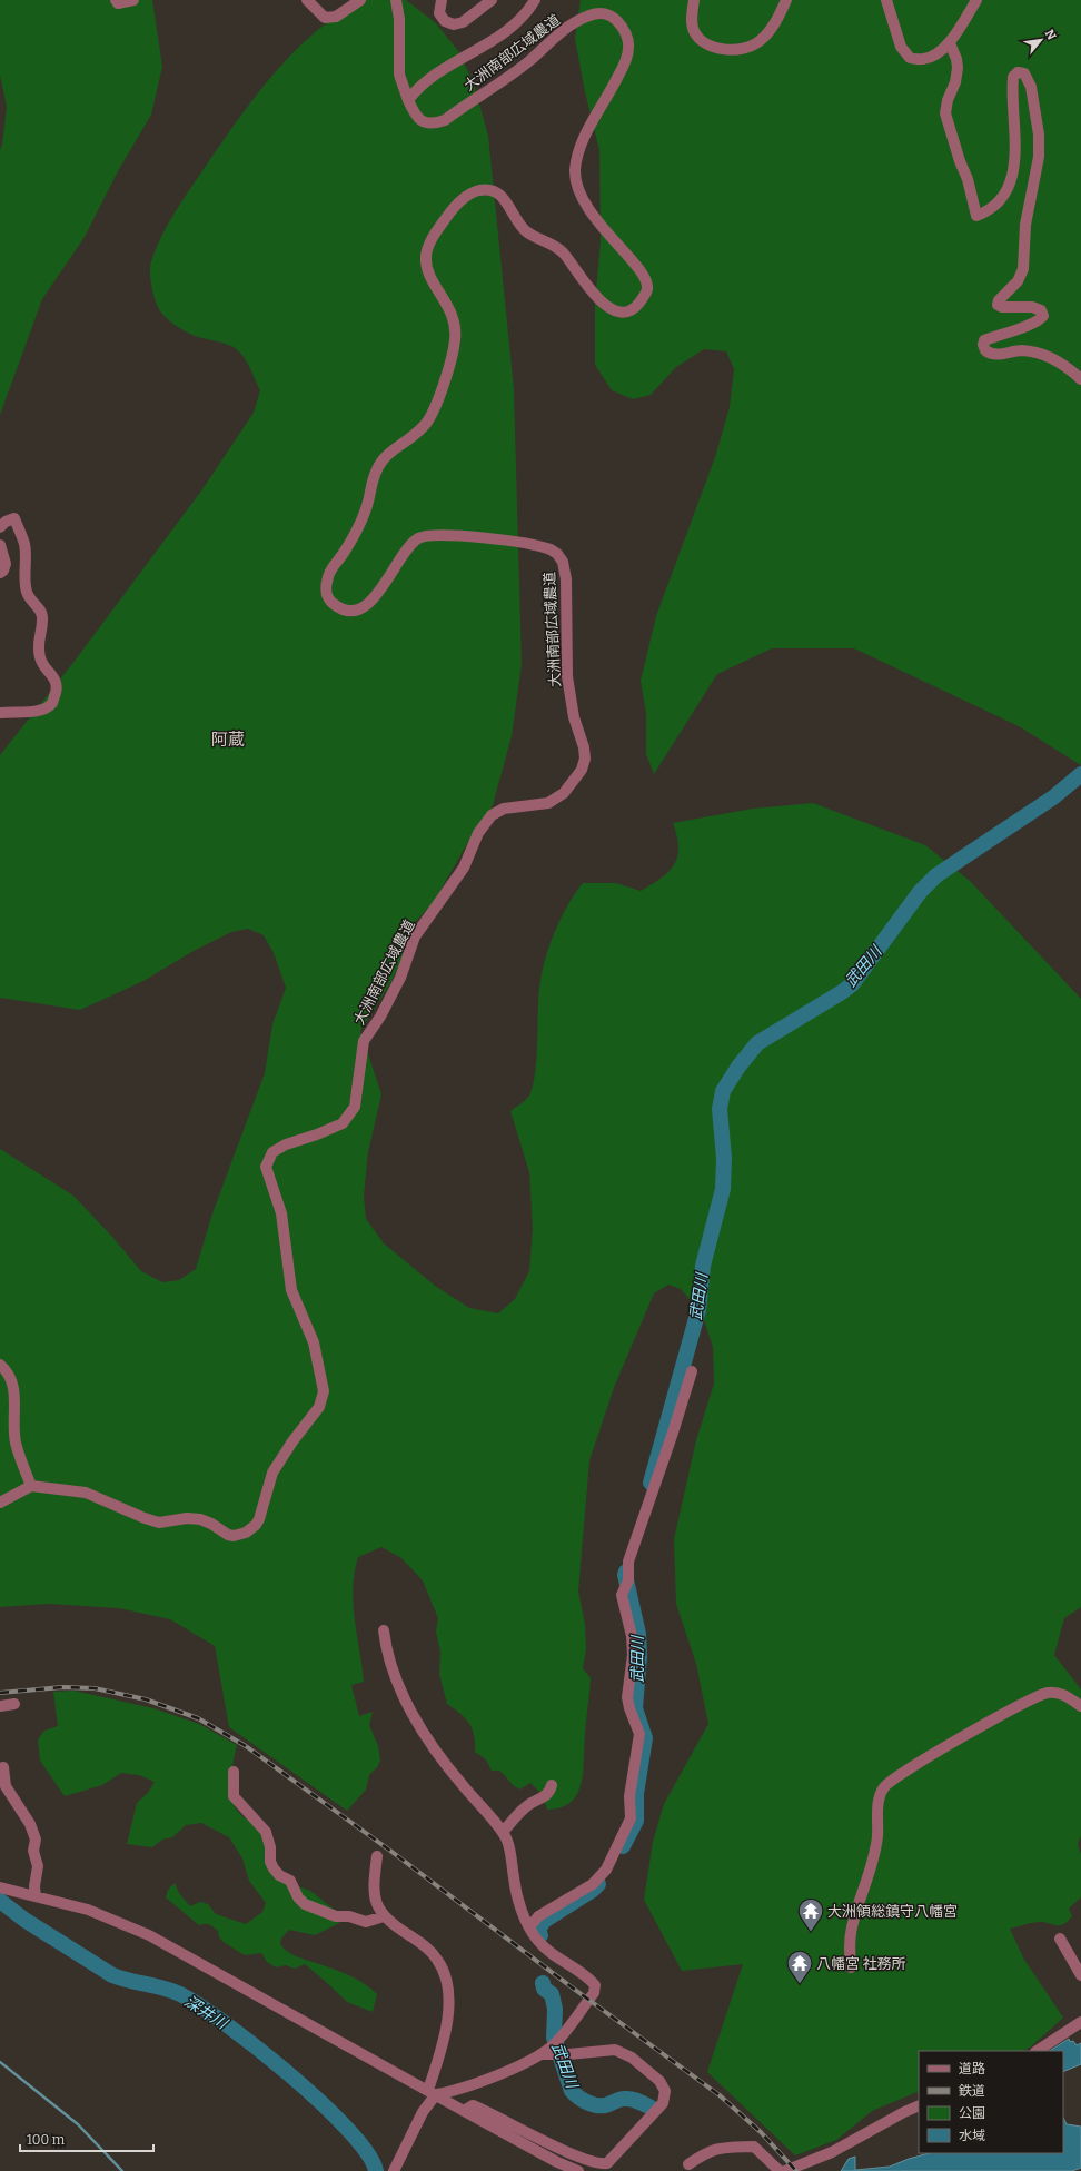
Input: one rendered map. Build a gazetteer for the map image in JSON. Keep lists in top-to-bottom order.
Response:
{
  "streets": {
    "street": ["大洲南部広域農道"]
  },
  "districts": ["阿蔵"],
  "water": ["武田川", "深井川"],
  "places": {
    "temple": ["大洲領総鎮守八幡宮", "八幡宮 社務所"]
  },
  "legend": [
    "道路",
    "鉄道",
    "公園",
    "水域"
  ],
  "scale_bar": "100 m",
  "north": "top right"
}
